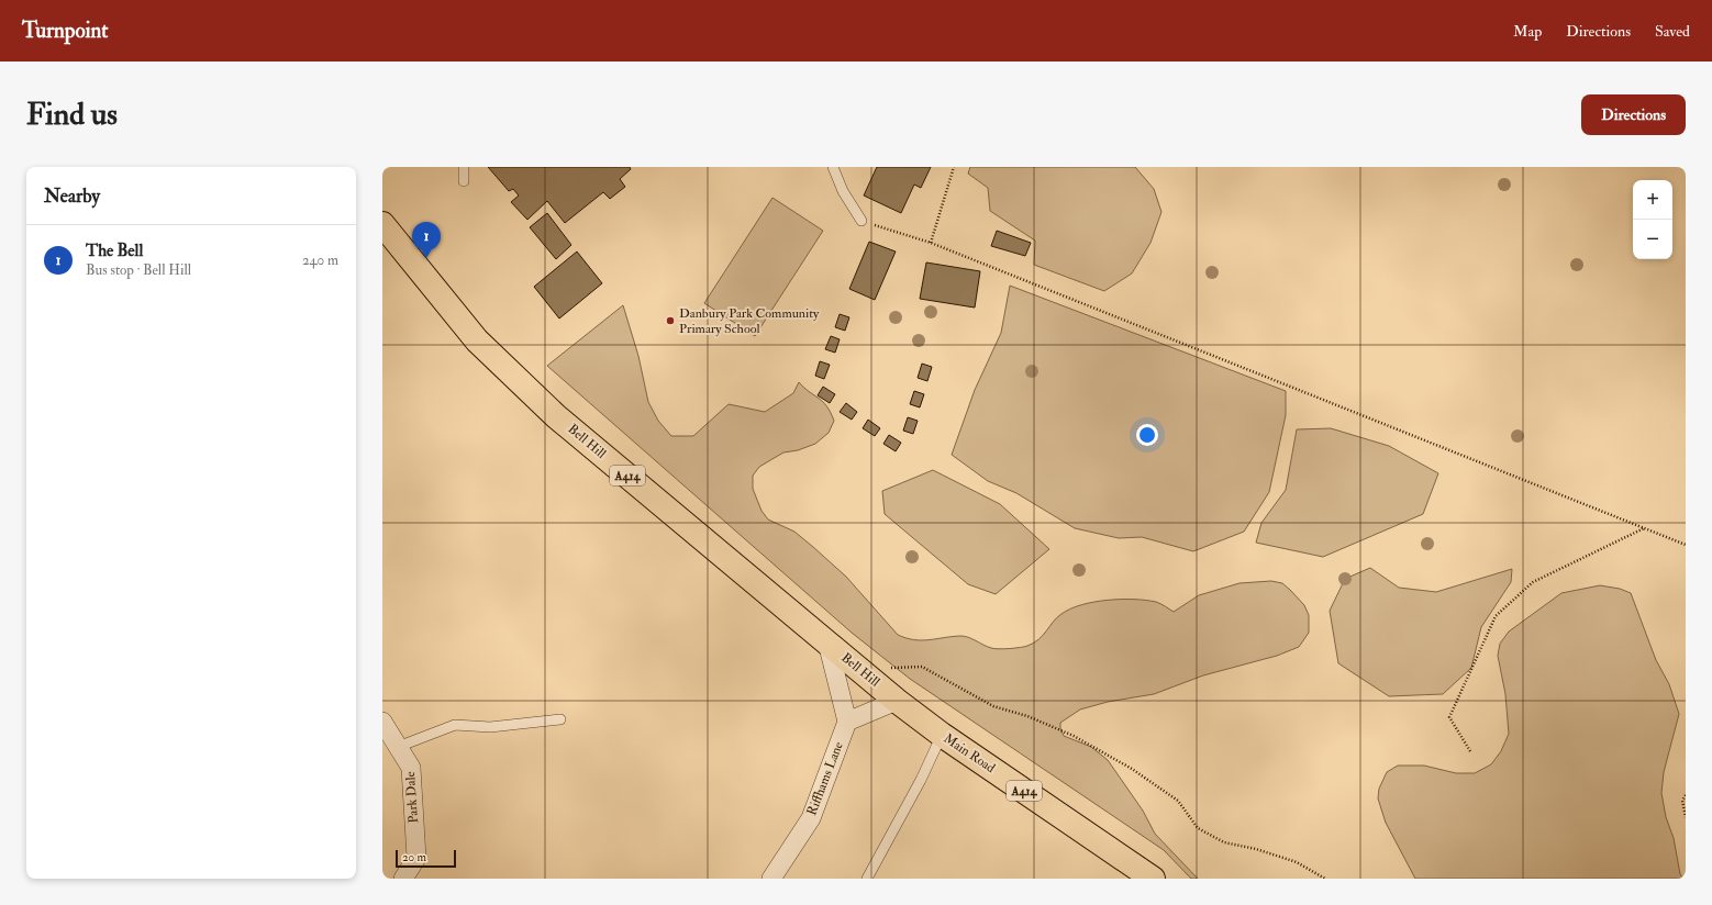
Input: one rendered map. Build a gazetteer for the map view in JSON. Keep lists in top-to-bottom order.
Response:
{
  "streets": {
    "main road": ["Bell Hill", "A414", "Main Road"],
    "street": ["Riffhams Lane", "Park Dale"]
  },
  "crossings": [
    ["Bell Hill", "Main Road"]
  ],
  "places": ["Danbury Park Community Primary School"],
  "scale_bar": "20 m",
  "page": {
    "header": "Turnpoint",
    "nav": ["Map", "Directions", "Saved"],
    "buttons": "Directions",
    "title": "Find us",
    "heading": "Nearby",
    "map_buttons": ["+", "−"],
    "pins": "1",
    "list": [
      {
        "mark": "1",
        "name": "The Bell",
        "note": "Bus stop · Bell Hill",
        "value": "240 m"
      }
    ],
    "scale": "20 m"
  }
}
